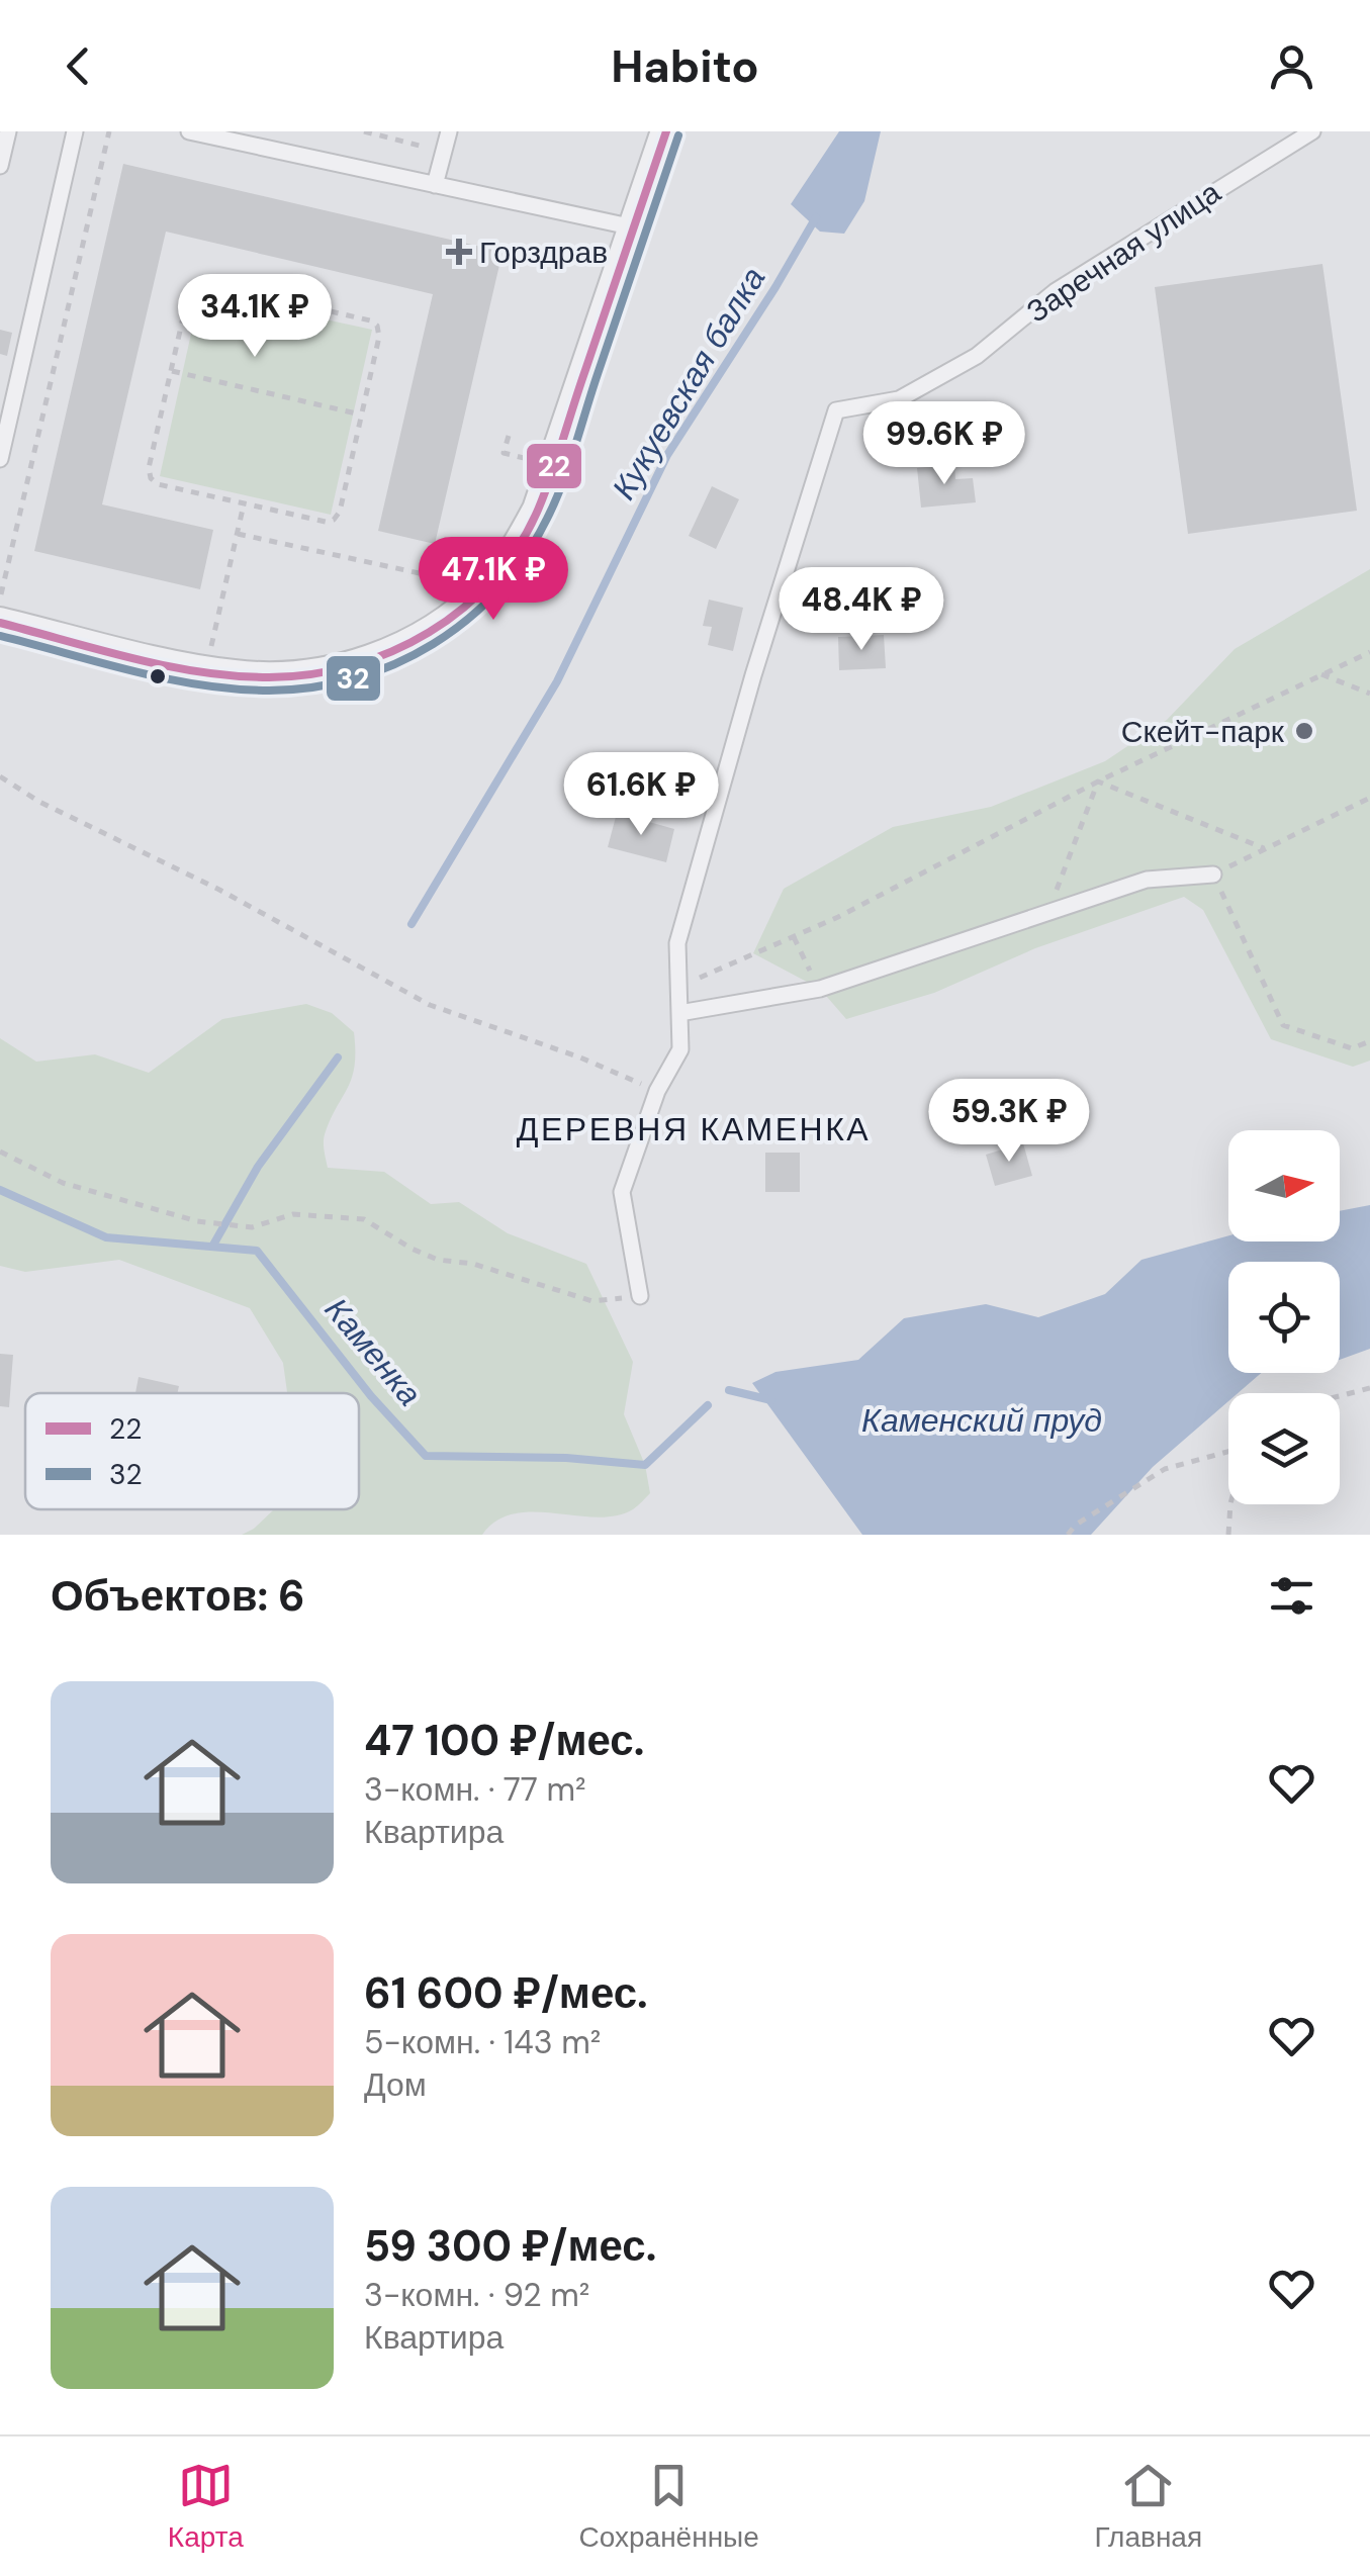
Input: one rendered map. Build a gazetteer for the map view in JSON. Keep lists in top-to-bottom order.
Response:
{
  "streets": {
    "lane": ["Заречная улица"]
  },
  "districts": ["ДЕРЕВНЯ КАМЕНКА"],
  "water": ["Кукуевская балка", "Каменка", "Каменский пруд"],
  "places": {
    "health": ["Горздрав"],
    "other": ["Скейт-парк"]
  },
  "lines": ["transit line 22", "transit line 32"],
  "legend": ["22", "32"],
  "north": "right",
  "page": {
    "header": "Habito",
    "price": [
      "34.1K ₽",
      "99.6K ₽",
      "47.1K ₽",
      "48.4K ₽",
      "61.6K ₽",
      "59.3K ₽"
    ],
    "heading": "Объектов: 6",
    "list": [
      {
        "name": "47 100 ₽/мес.",
        "note": "3-комн. · 77 m² · Квартира"
      },
      {
        "name": "61 600 ₽/мес.",
        "note": "5-комн. · 143 m² · Дом"
      },
      {
        "name": "59 300 ₽/мес.",
        "note": "3-комн. · 92 m² · Квартира"
      }
    ],
    "tabs": ["Карта", "Сохранённые", "Главная"]
  }
}
